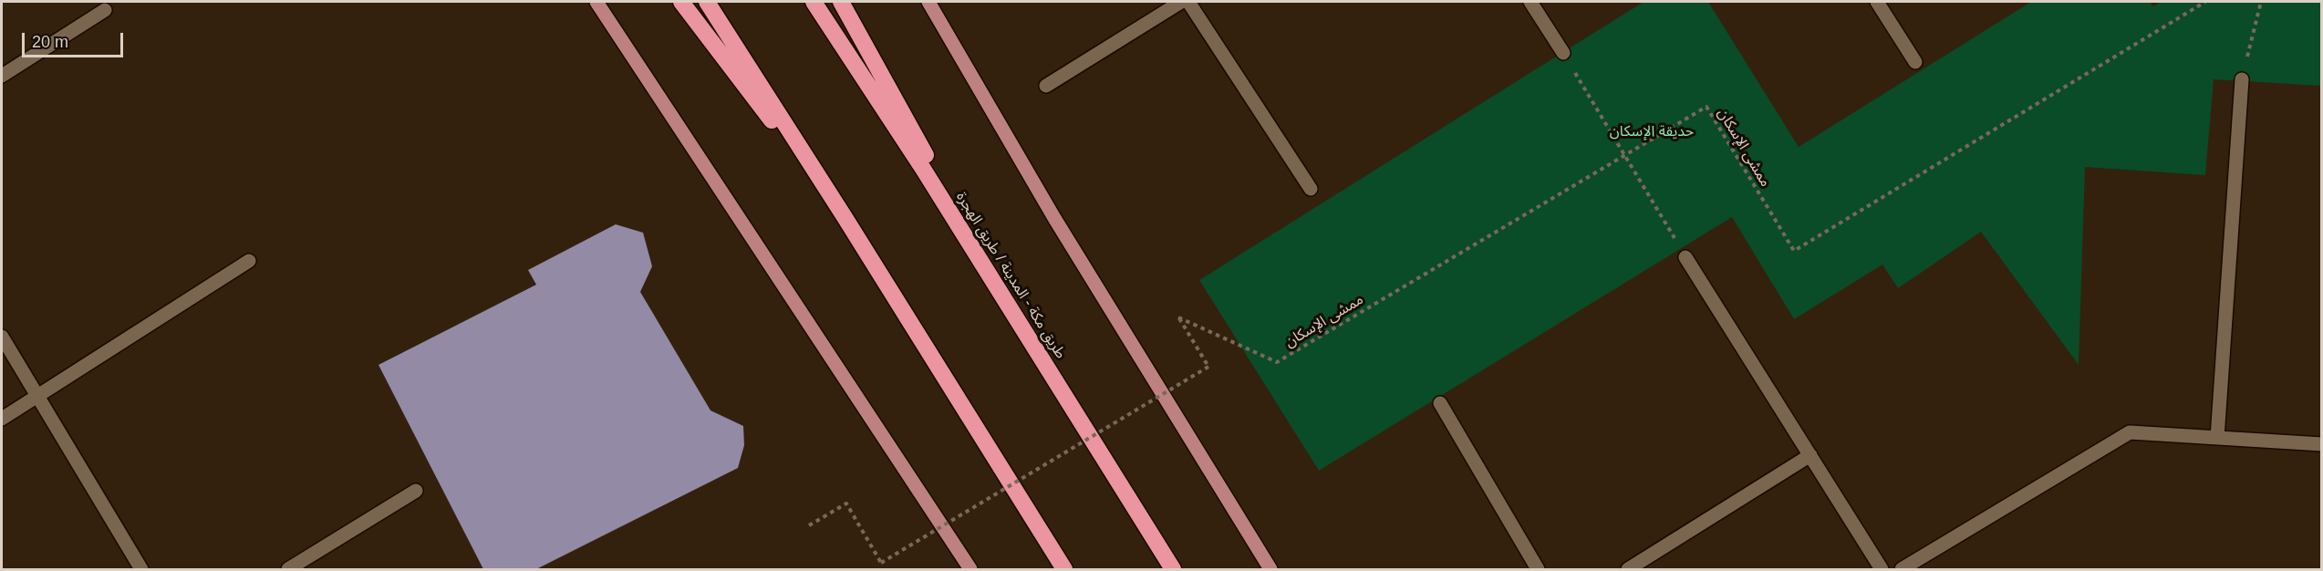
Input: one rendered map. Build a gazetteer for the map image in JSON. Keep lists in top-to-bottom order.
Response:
{
  "streets": {
    "highway": ["طريق مكة - المدينة / طريق الهجرة"],
    "path": ["ممشى الإسكان"]
  },
  "parks": ["حديقة الإسكان"],
  "scale_bar": "20 m"
}
